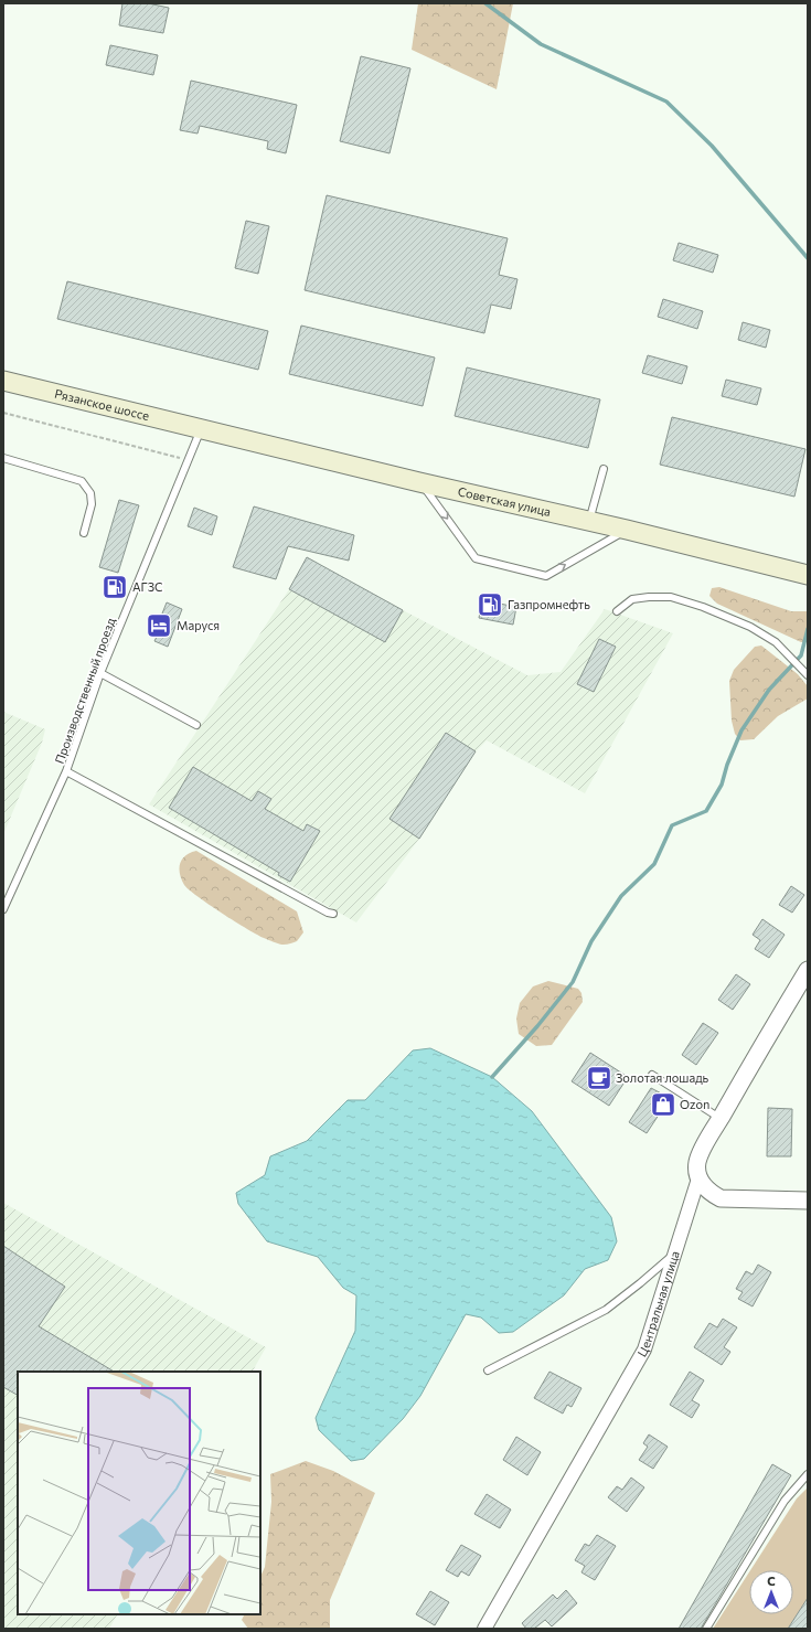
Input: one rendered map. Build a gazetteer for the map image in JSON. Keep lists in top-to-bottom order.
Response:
{
  "streets": {
    "main road": ["Рязанское шоссе", "Советская улица"],
    "street": ["Центральная улица"],
    "lane": ["Производственный проезд"]
  },
  "crossings": [
    ["Рязанское шоссе", "Советская улица"],
    ["Рязанское шоссе", "Производственный проезд"],
    ["Советская улица", "Производственный проезд"]
  ],
  "places": {
    "fuel station": ["АГЗС", "Газпромнефть"],
    "hotel": ["Маруся"],
    "cafe": ["Золотая лошадь"],
    "shop": ["Ozon"]
  },
  "north": "top"
}
